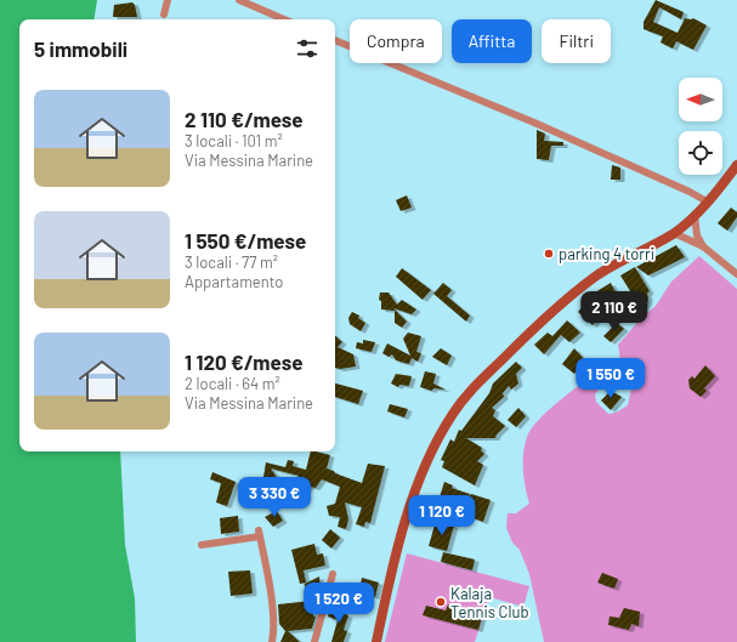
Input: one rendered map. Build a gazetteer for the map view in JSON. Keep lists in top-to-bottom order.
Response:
{
  "places": ["parking 4 torri", "Kalaja Tennis Club"],
  "north": "left",
  "page": {
    "chip": ["Compra", "Affitta", "Filtri"],
    "heading": "5 immobili",
    "list": [
      {
        "name": "2 110 €/mese",
        "note": "3 locali · 101 m² · Via Messina Marine"
      },
      {
        "name": "1 550 €/mese",
        "note": "3 locali · 77 m² · Appartamento"
      },
      {
        "name": "1 120 €/mese",
        "note": "2 locali · 64 m² · Via Messina Marine"
      }
    ],
    "price": [
      "2 110 €",
      "1 550 €",
      "3 330 €",
      "1 120 €",
      "1 520 €"
    ]
  }
}
